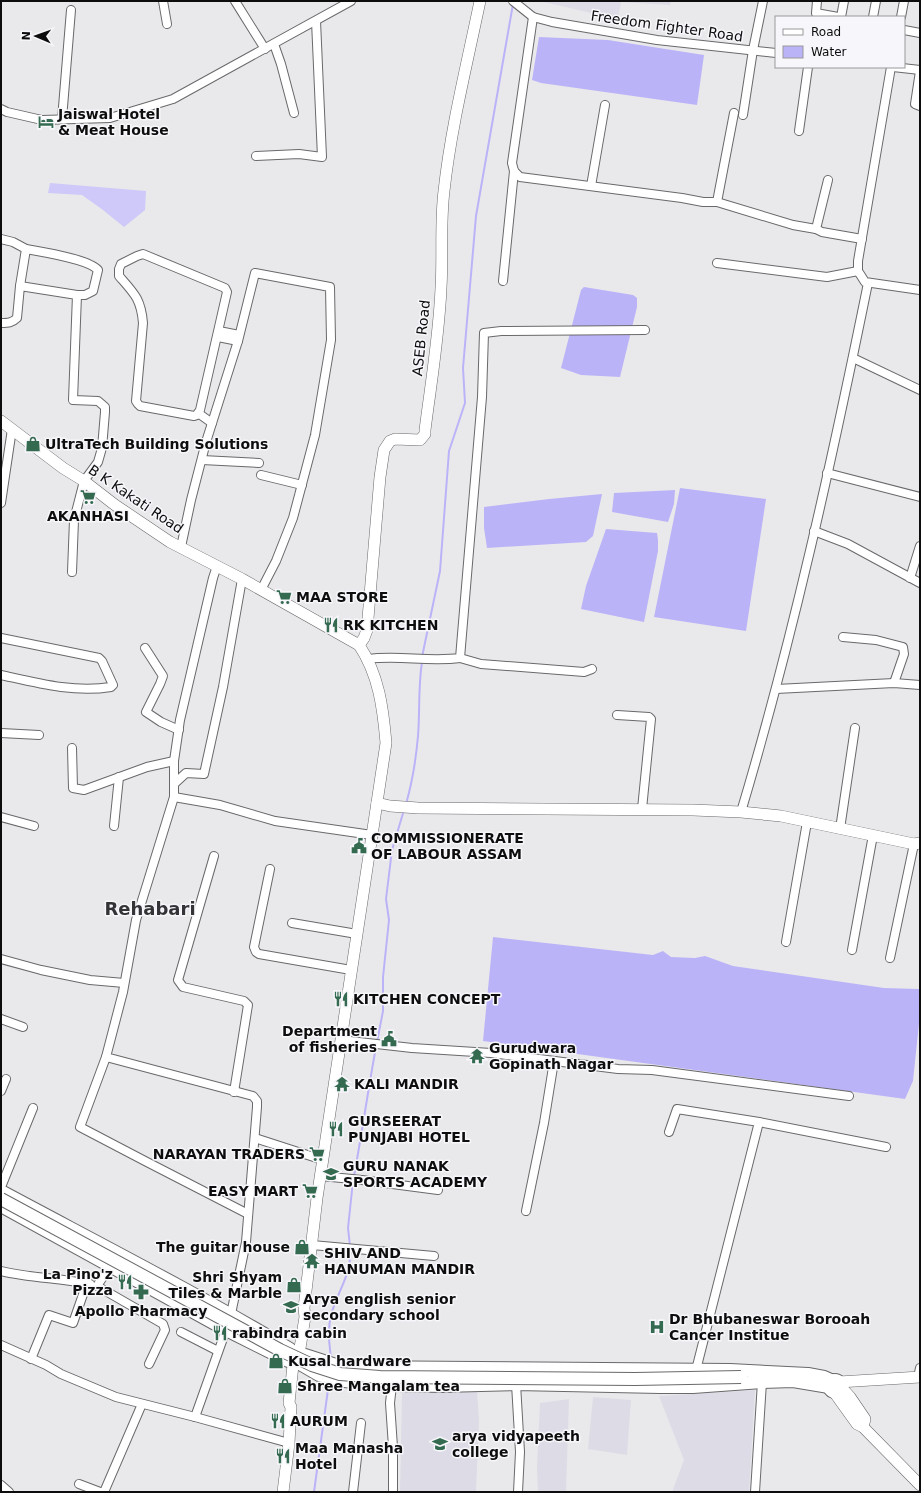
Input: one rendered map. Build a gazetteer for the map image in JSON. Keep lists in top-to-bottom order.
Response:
{
  "streets": {
    "main road": ["ASEB Road", "B K Kakati Road"],
    "street": ["Freedom Fighter Road"]
  },
  "crossings": [
    ["ASEB Road", "B K Kakati Road"]
  ],
  "districts": ["Rehabari"],
  "places": {
    "hotel": ["Jaiswal Hotel & Meat House"],
    "shop": [
      "UltraTech Building Solutions",
      "The guitar house",
      "Shri Shyam Tiles & Marble",
      "Kusal hardware",
      "Shree Mangalam tea"
    ],
    "supermarket": [
      "AKANHASI",
      "MAA STORE",
      "NARAYAN TRADERS",
      "EASY MART"
    ],
    "restaurant": [
      "RK KITCHEN",
      "KITCHEN CONCEPT",
      "GURSEERAT PUNJABI HOTEL",
      "La Pino'z Pizza",
      "rabindra cabin",
      "AURUM",
      "Maa Manasha Hotel"
    ],
    "public building": ["COMMISSIONERATE OF LABOUR ASSAM", "Department of fisheries"],
    "temple": ["Gurudwara Gopinath Nagar", "KALI MANDIR", "SHIV AND HANUMAN MANDIR"],
    "school or university": ["GURU NANAK SPORTS ACADEMY", "Arya english senior secondary school", "arya vidyapeeth college"],
    "pharmacy": ["Apollo Pharmacy"],
    "hospital": ["Dr Bhubaneswar Borooah Cancer Institue"]
  },
  "legend": ["Road", "Water"],
  "north": "left"
}
